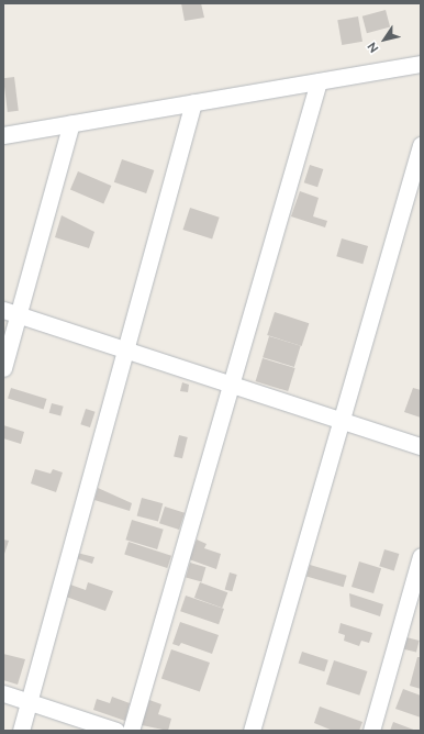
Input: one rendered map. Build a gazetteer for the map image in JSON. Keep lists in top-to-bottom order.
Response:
{
  "north": "bottom left"
}
